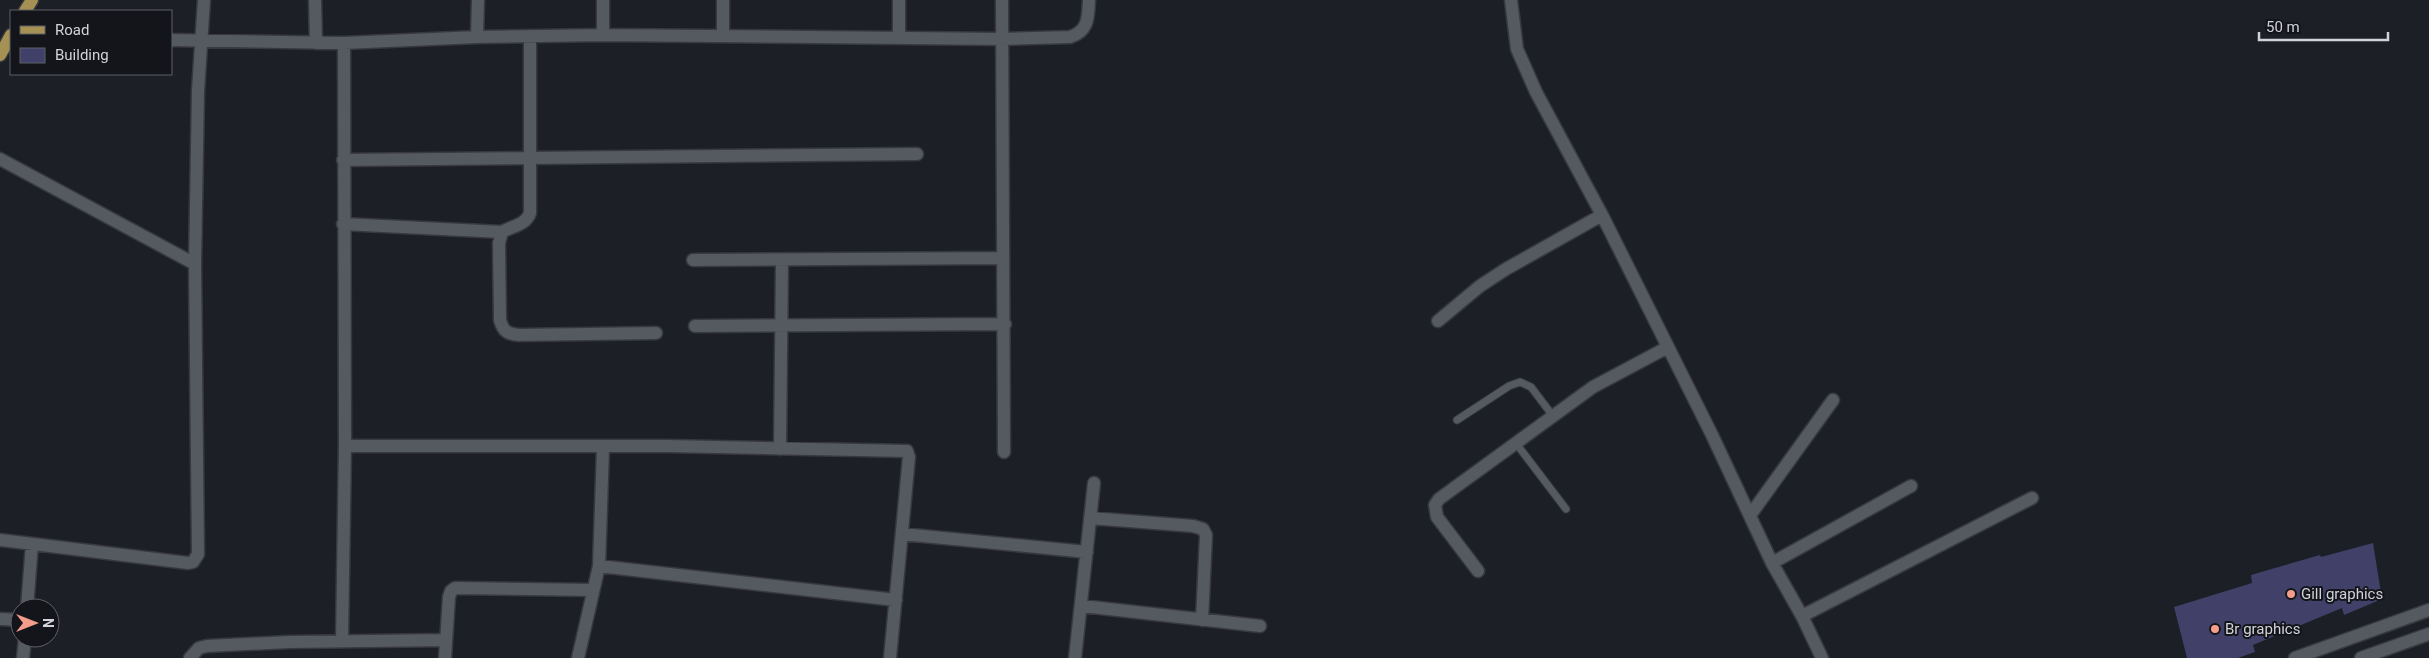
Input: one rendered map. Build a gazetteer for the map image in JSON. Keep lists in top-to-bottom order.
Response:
{
  "places": ["Gill graphics", "Br graphics"],
  "legend": ["Road", "Building"],
  "scale_bar": "50 m",
  "north": "right"
}
